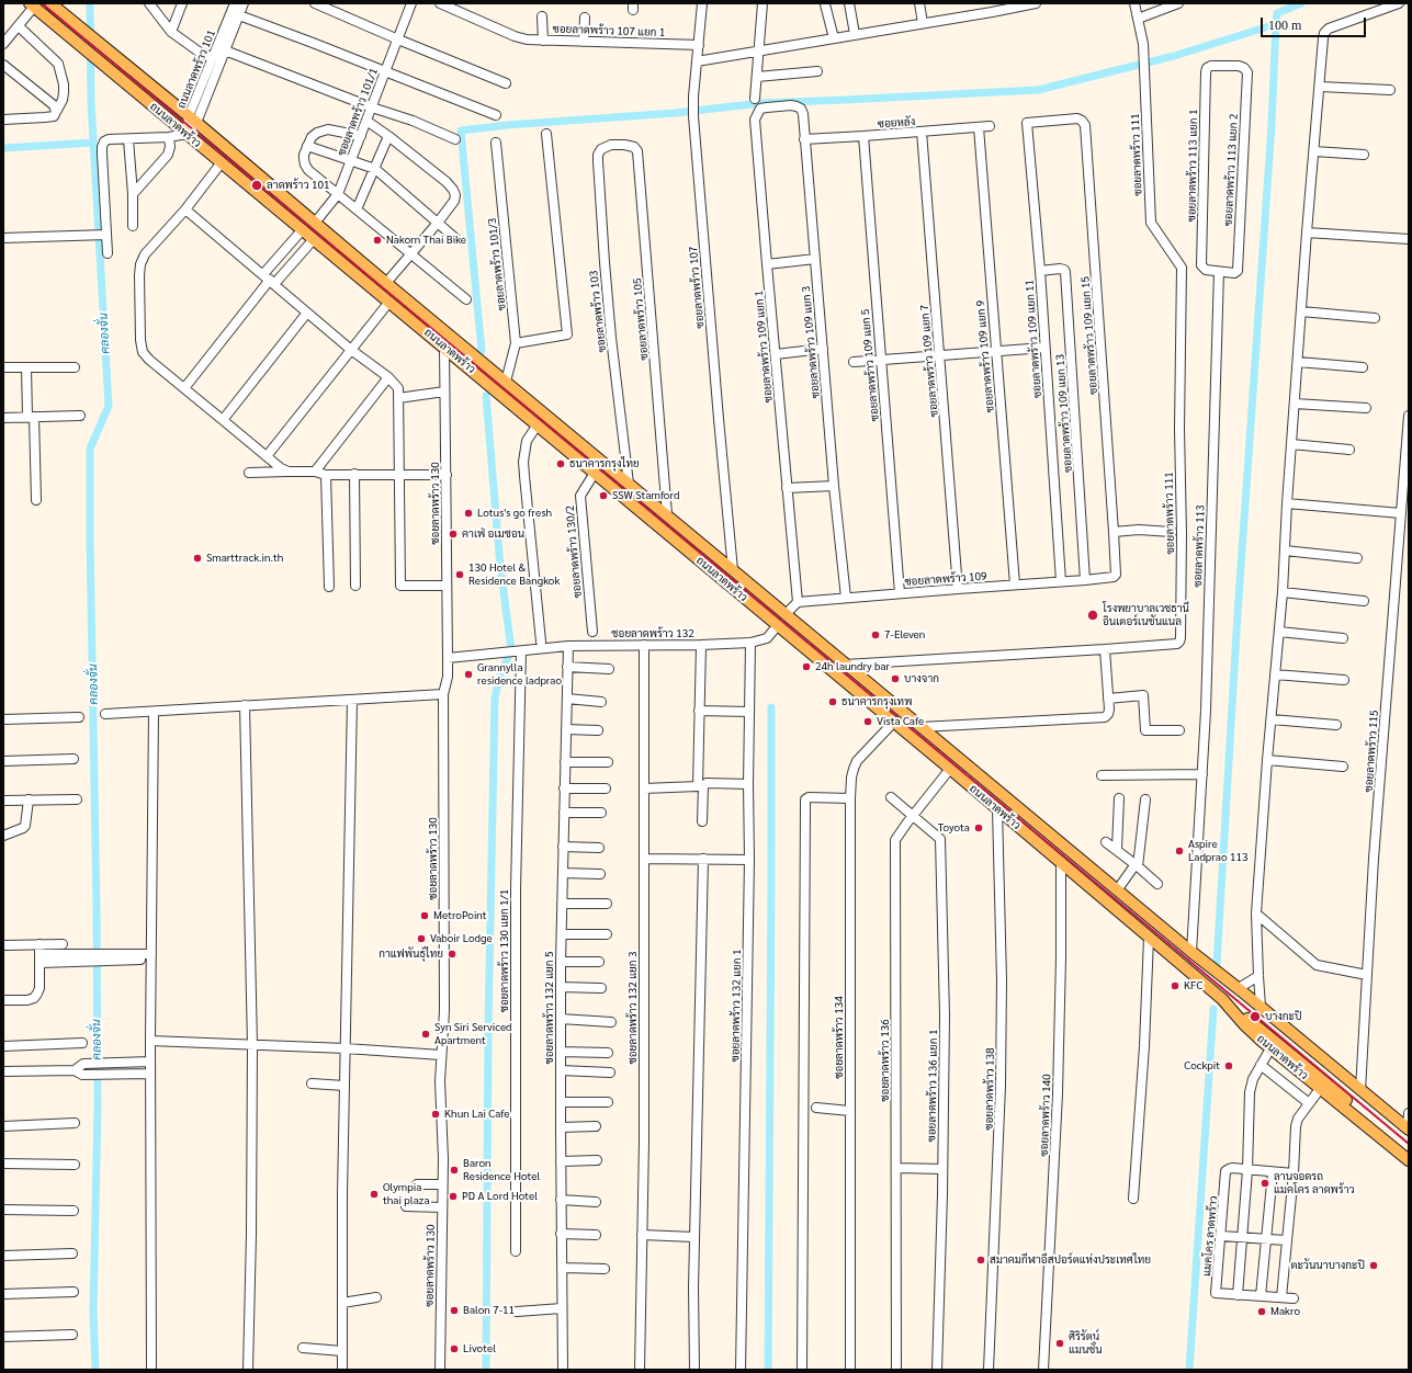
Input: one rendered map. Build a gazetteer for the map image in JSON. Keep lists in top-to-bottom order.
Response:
{
  "streets": {
    "main road": ["ถนนลาดพร้าว"],
    "street": [
      "ซอยลาดพร้าว 107 แยก 1",
      "ถนนลาดพร้าว 101",
      "ซอยลาดพร้าว 101/1",
      "ซอยหลัง",
      "ซอยลาดพร้าว 111",
      "ซอยลาดพร้าว 113 แยก 1",
      "ซอยลาดพร้าว 113 แยก 2",
      "ซอยลาดพร้าว 101/3",
      "ซอยลาดพร้าว 107",
      "ซอยลาดพร้าว 103",
      "ซอยลาดพร้าว 105",
      "ซอยลาดพร้าว 109 แยก 15",
      "ซอยลาดพร้าว 109 แยก 11",
      "ซอยลาดพร้าว 109 แยก 3",
      "ซอยลาดพร้าว 109 แยก 1",
      "ซอยลาดพร้าว 109 แยก 9",
      "ซอยลาดพร้าว 109 แยก 7",
      "ซอยลาดพร้าว 109 แยก 5",
      "ซอยลาดพร้าว 109 แยก 13",
      "ซอยลาดพร้าว 130",
      "ซอยลาดพร้าว 113",
      "ซอยลาดพร้าว 130/2",
      "ซอยลาดพร้าว 109",
      "ซอยลาดพร้าว 132",
      "ซอยลาดพร้าว 115",
      "ซอยลาดพร้าว 130 แยก 1/1",
      "ซอยลาดพร้าว 132 แยก 1",
      "ซอยลาดพร้าว 132 แยก 5",
      "ซอยลาดพร้าว 132 แยก 3",
      "ซอยลาดพร้าว 134",
      "ซอยลาดพร้าว 136",
      "ซอยลาดพร้าว 136 แยก 1",
      "ซอยลาดพร้าว 138",
      "ซอยลาดพร้าว 140",
      "แมคโคร ลาดพร้าว"
    ]
  },
  "crossings": [
    ["ซอยลาดพร้าว 107 แยก 1", "ซอยลาดพร้าว 107"],
    ["ถนนลาดพร้าว 101", "ถนนลาดพร้าว"],
    ["ซอยลาดพร้าว 101/1", "ถนนลาดพร้าว"],
    ["ซอยหลัง", "ซอยลาดพร้าว 109 แยก 3"],
    ["ซอยหลัง", "ซอยลาดพร้าว 109 แยก 9"],
    ["ซอยหลัง", "ซอยลาดพร้าว 109 แยก 7"],
    ["ซอยหลัง", "ซอยลาดพร้าว 109 แยก 5"],
    ["ถนนลาดพร้าว", "ซอยลาดพร้าว 111"],
    ["ถนนลาดพร้าว", "ซอยลาดพร้าว 101/3"],
    ["ถนนลาดพร้าว", "ซอยลาดพร้าว 107"],
    ["ถนนลาดพร้าว", "ซอยลาดพร้าว 103"],
    ["ถนนลาดพร้าว", "ซอยลาดพร้าว 105"],
    ["ถนนลาดพร้าว", "ซอยลาดพร้าว 130"],
    ["ถนนลาดพร้าว", "ซอยลาดพร้าว 113"],
    ["ถนนลาดพร้าว", "ซอยลาดพร้าว 130/2"],
    ["ถนนลาดพร้าว", "ซอยลาดพร้าว 132"],
    ["ถนนลาดพร้าว", "ซอยลาดพร้าว 115"],
    ["ถนนลาดพร้าว", "ซอยลาดพร้าว 134"],
    ["ถนนลาดพร้าว", "ซอยลาดพร้าว 136"],
    ["ถนนลาดพร้าว", "ซอยลาดพร้าว 138"],
    ["ถนนลาดพร้าว", "ซอยลาดพร้าว 140"],
    ["ซอยลาดพร้าว 113 แยก 1", "ซอยลาดพร้าว 113 แยก 2"],
    ["ซอยลาดพร้าว 113 แยก 1", "ซอยลาดพร้าว 113"],
    ["ซอยลาดพร้าว 113 แยก 2", "ซอยลาดพร้าว 113"],
    ["ซอยลาดพร้าว 103", "ซอยลาดพร้าว 105"],
    ["ซอยลาดพร้าว 109 แยก 15", "ซอยลาดพร้าว 109 แยก 11"],
    ["ซอยลาดพร้าว 109 แยก 15", "ซอยลาดพร้าว 109"],
    ["ซอยลาดพร้าว 109 แยก 11", "ซอยลาดพร้าว 109 แยก 13"],
    ["ซอยลาดพร้าว 109 แยก 11", "ซอยลาดพร้าว 109"],
    ["ซอยลาดพร้าว 109 แยก 3", "ซอยลาดพร้าว 109 แยก 1"],
    ["ซอยลาดพร้าว 109 แยก 3", "ซอยลาดพร้าว 109"],
    ["ซอยลาดพร้าว 109 แยก 1", "ซอยลาดพร้าว 109"],
    ["ซอยลาดพร้าว 109 แยก 9", "ซอยลาดพร้าว 109"],
    ["ซอยลาดพร้าว 109 แยก 7", "ซอยลาดพร้าว 109"],
    ["ซอยลาดพร้าว 109 แยก 5", "ซอยลาดพร้าว 109"],
    ["ซอยลาดพร้าว 109 แยก 13", "ซอยลาดพร้าว 109"],
    ["ซอยลาดพร้าว 130", "ซอยลาดพร้าว 132"],
    ["ซอยลาดพร้าว 132", "ซอยลาดพร้าว 130 แยก 1/1"],
    ["ซอยลาดพร้าว 132", "ซอยลาดพร้าว 132 แยก 1"],
    ["ซอยลาดพร้าว 132", "ซอยลาดพร้าว 132 แยก 5"],
    ["ซอยลาดพร้าว 132", "ซอยลาดพร้าว 132 แยก 3"],
    ["ซอยลาดพร้าว 136", "ซอยลาดพร้าว 136 แยก 1"]
  ],
  "water": ["คลองจั่น"],
  "places": [
    "ลาดพร้าว 101",
    "Nakorn Thai Bike",
    "ธนาคารกรุงไทย",
    "SSW Stamford",
    "Lotus's go fresh",
    "คาเฟ่ อเมซอน",
    "Smarttrack.in.th",
    "130 Hotel & Residence Bangkok",
    "โรงพยาบาลเวชธานี อินเตอร์เนชันแนล",
    "7-Eleven",
    "24h laundry bar",
    "Grannylla residence ladprao",
    "บางจาก",
    "ธนาคารกรุงเทพ",
    "Vista Cafe",
    "Toyota",
    "Aspire Ladprao 113",
    "MetroPoint",
    "Vaboir Lodge",
    "กาแฟพันธุ์ไทย",
    "KFC",
    "บางกะปิ",
    "Syn Siri Serviced Apartment",
    "Cockpit",
    "Khun Lai Cafe",
    "Baron Residence Hotel",
    "ลานจอดรถ แมคโคร ลาดพร้าว",
    "Olympia thai plaza",
    "PD A Lord Hotel",
    "สมาคมกีฬาอีสปอร์ตแห่งประเทศไทย",
    "ตะวันนาบางกะปิ",
    "Balon 7-11",
    "Makro",
    "ศิริรัตน์ แมนชั่น",
    "Livotel"
  ],
  "scale_bar": "100 m"
}
